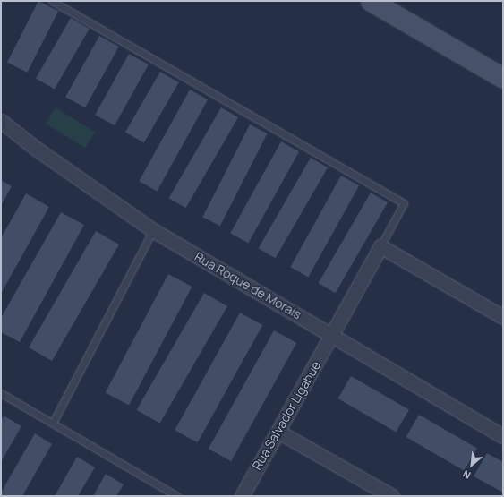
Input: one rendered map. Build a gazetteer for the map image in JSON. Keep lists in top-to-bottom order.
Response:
{
  "streets": {
    "street": ["Rua Roque de Morais", "Rua Salvador Ligabue"]
  },
  "crossings": [
    ["Rua Roque de Morais", "Rua Salvador Ligabue"]
  ],
  "north": "bottom left"
}
